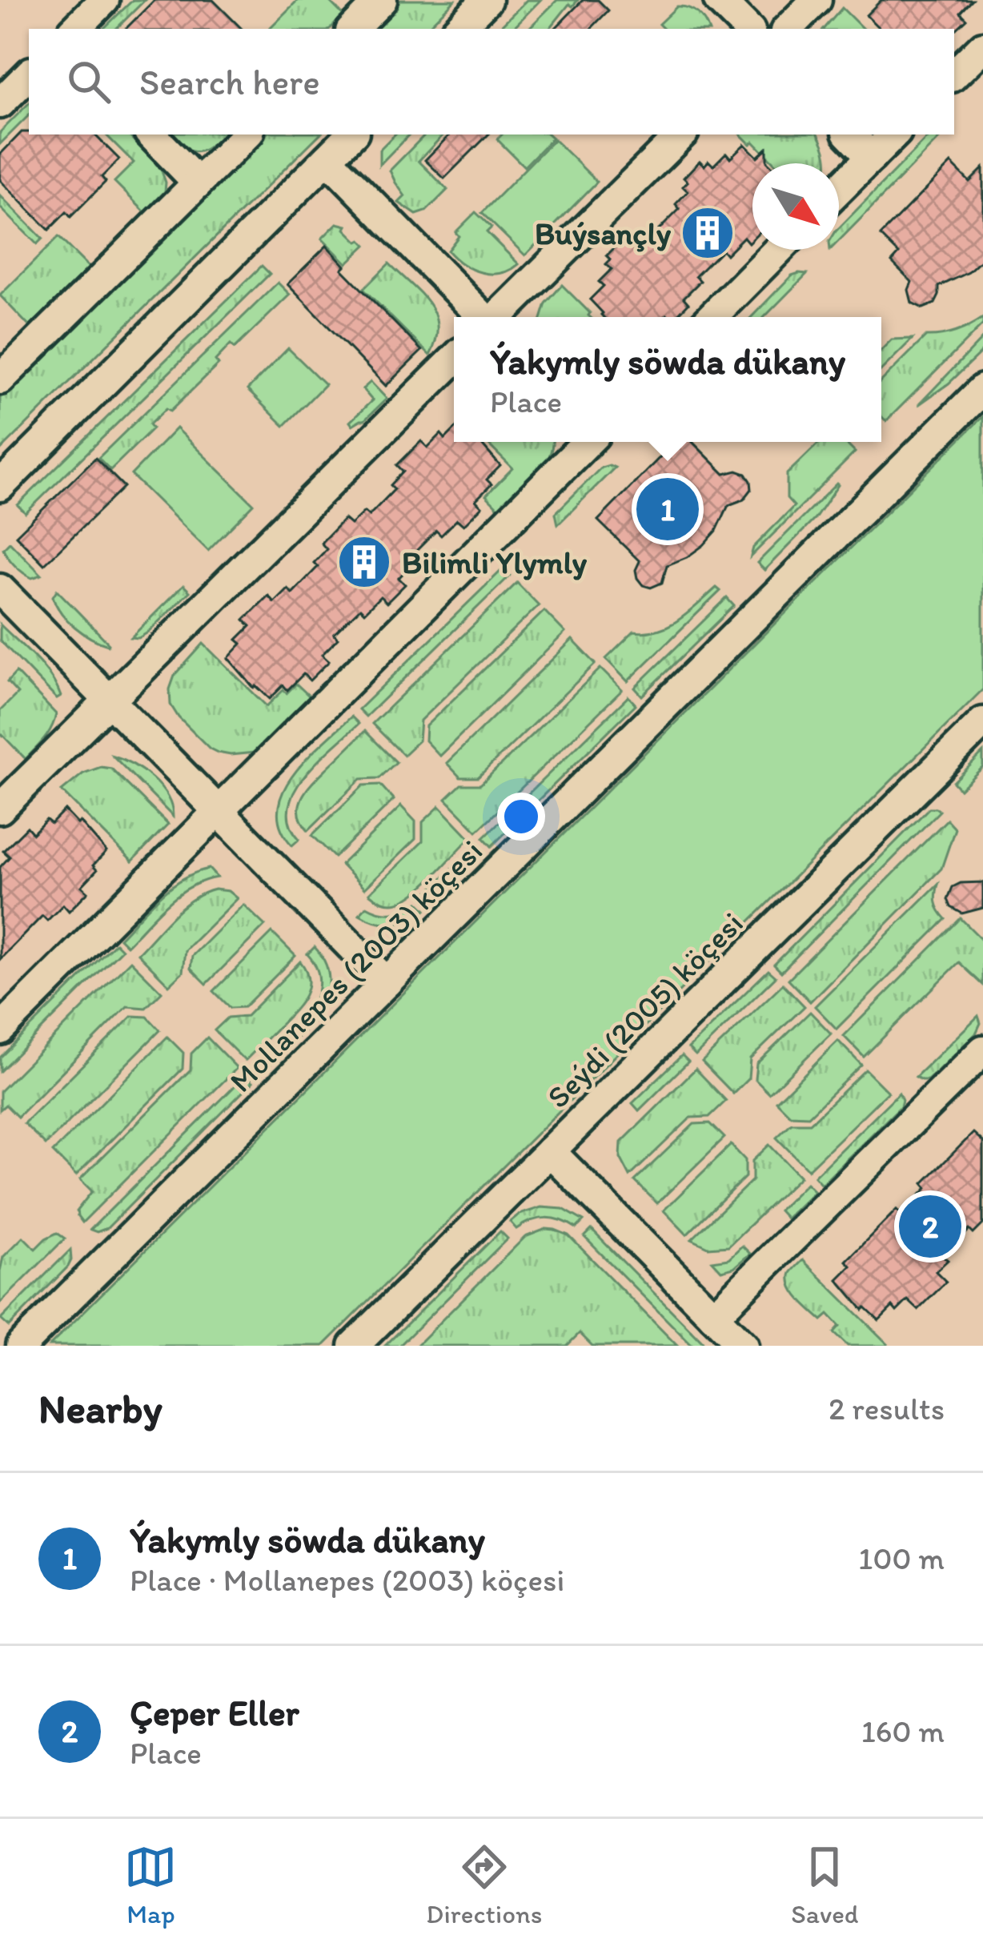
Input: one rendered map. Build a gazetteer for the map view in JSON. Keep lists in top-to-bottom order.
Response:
{
  "streets": {
    "street": ["Mollanepes (2003) köçesi", "Seýdi (2005) köçesi"]
  },
  "places": {
    "building": ["Buýsançly", "Bilimli Ylymly"]
  },
  "north": "bottom right",
  "page": {
    "search": "Search here",
    "popup": ["Ýakymly söwda dükany", "Place"],
    "pins": ["1", "2"],
    "heading": ["Nearby", "2 results"],
    "list": [
      {
        "mark": "1",
        "name": "Ýakymly söwda dükany",
        "note": "Place · Mollanepes (2003) köçesi",
        "value": "100 m"
      },
      {
        "mark": "2",
        "name": "Çeper Eller",
        "note": "Place",
        "value": "160 m"
      }
    ],
    "nav": ["Map", "Directions", "Saved"]
  }
}
